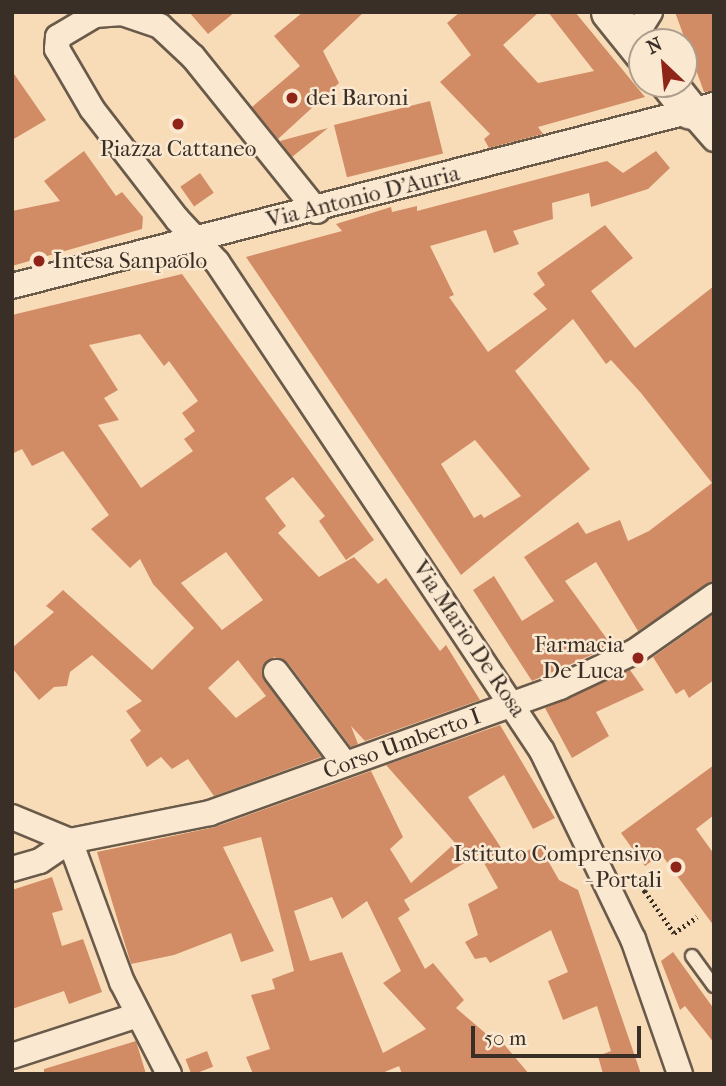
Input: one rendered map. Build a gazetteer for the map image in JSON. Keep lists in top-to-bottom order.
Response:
{
  "streets": {
    "street": ["Via Antonio D'Auria", "Via Mario De Rosa", "Corso Umberto I"]
  },
  "crossings": [
    ["Via Antonio D'Auria", "Via Mario De Rosa"],
    ["Via Mario De Rosa", "Corso Umberto I"]
  ],
  "places": [
    "dei Baroni",
    "Piazza Cattaneo",
    "Intesa Sanpaolo",
    "Farmacia De Luca",
    "Istituto Comprensivo - Portali"
  ],
  "scale_bar": "50 m",
  "north": "top left"
}
